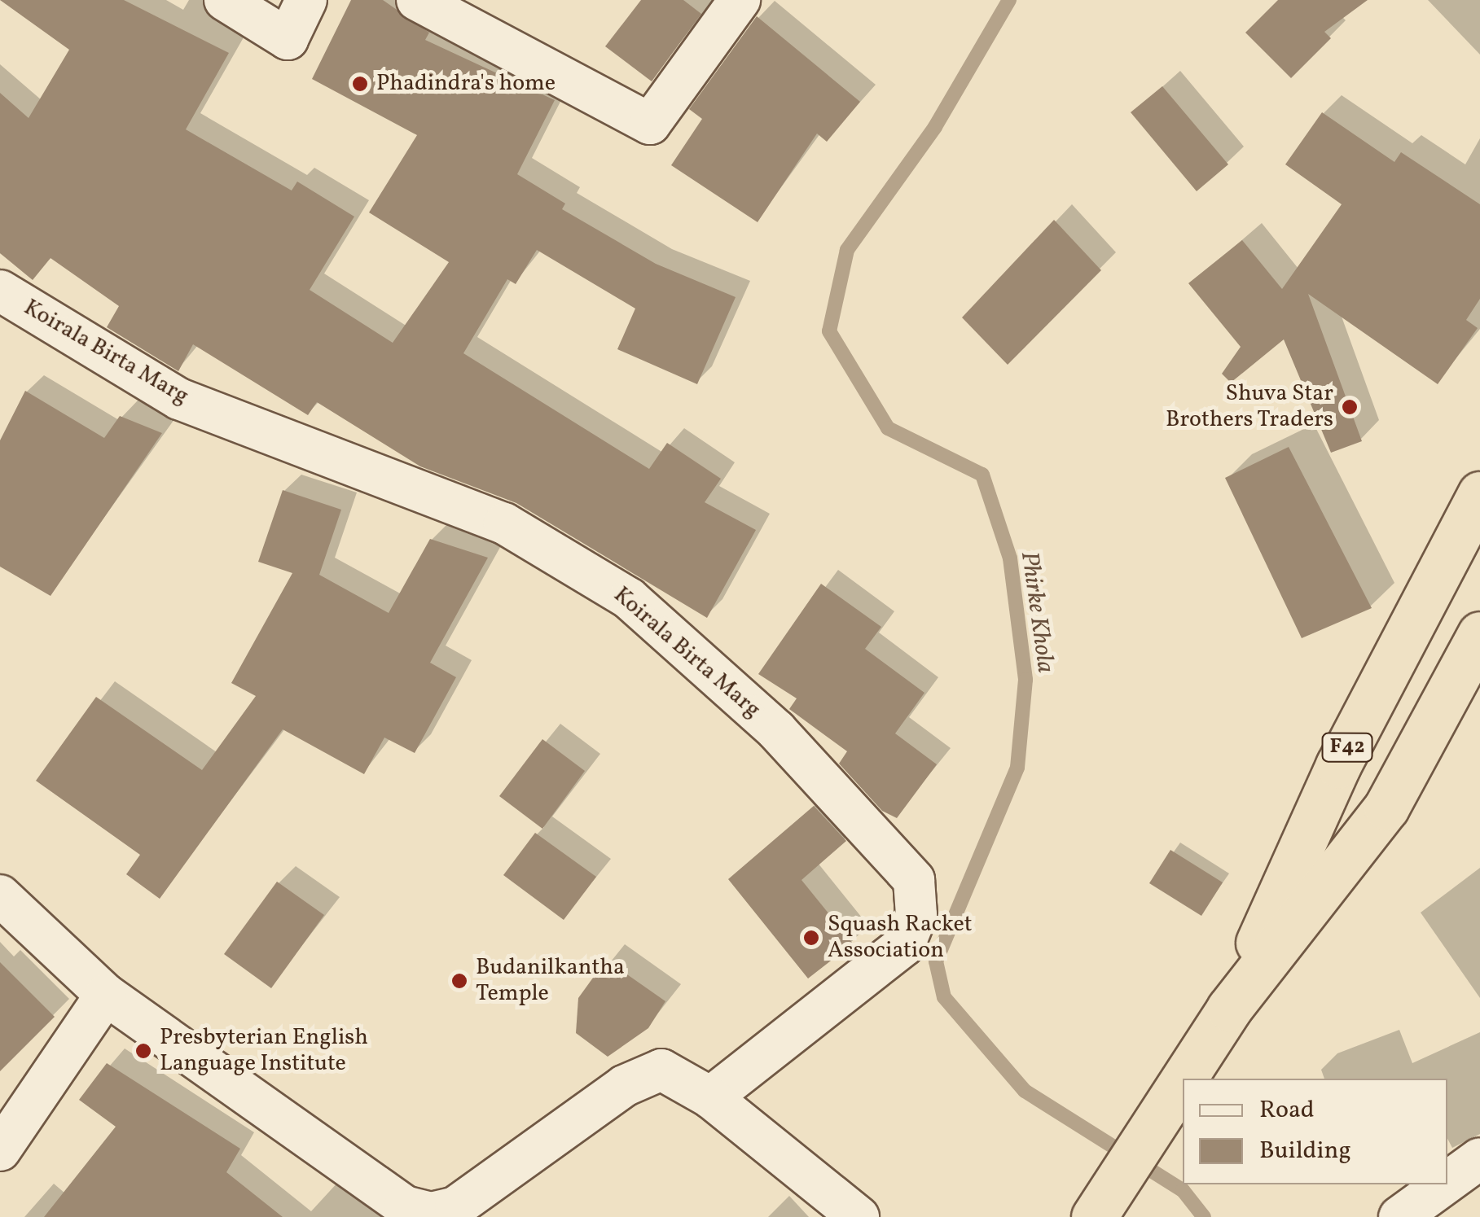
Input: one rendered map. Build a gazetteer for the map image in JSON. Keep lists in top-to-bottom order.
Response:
{
  "streets": {
    "highway": ["F42"],
    "street": ["Koirala Birta Marg"]
  },
  "water": ["Phirke Khola"],
  "places": [
    "Phadindra's home",
    "Shuva Star Brothers Traders",
    "Squash Racket Association",
    "Budanilkantha Temple",
    "Presbyterian English Language Institute"
  ],
  "legend": ["Road", "Building"]
}
